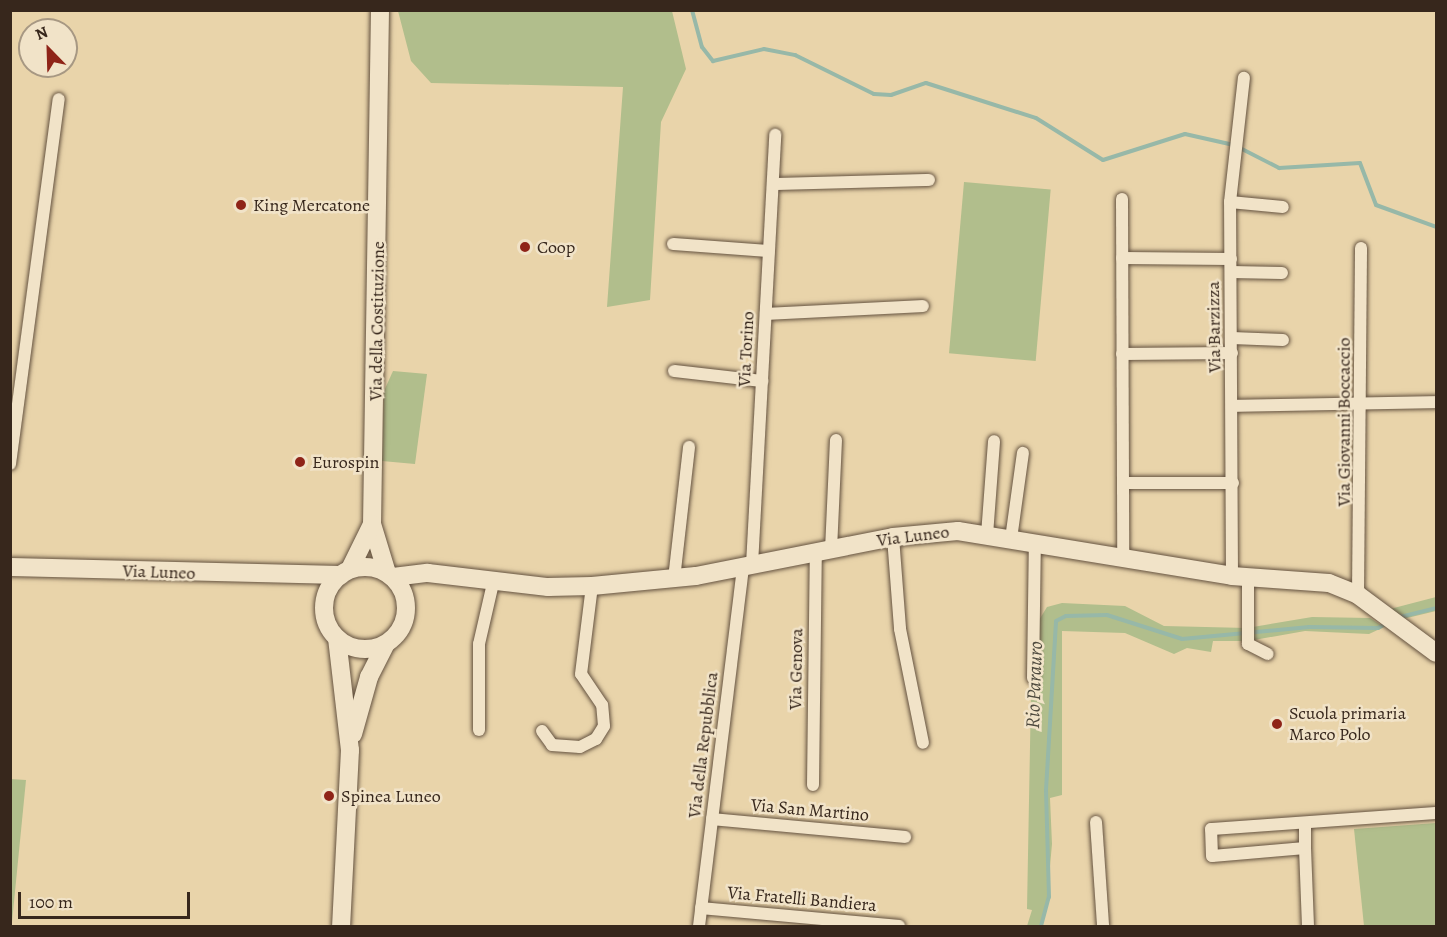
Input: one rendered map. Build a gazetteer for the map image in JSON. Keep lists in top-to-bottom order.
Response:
{
  "streets": {
    "street": [
      "Via della Costituzione",
      "Via Barzizza",
      "Via Torino",
      "Via Giovanni Boccaccio",
      "Via Luneo",
      "Via Genova",
      "Via della Repubblica",
      "Via San Martino",
      "Via Fratelli Bandiera"
    ]
  },
  "crossings": [
    ["Via della Costituzione", "Via Luneo"],
    ["Via Barzizza", "Via Luneo"],
    ["Via Torino", "Via Luneo"],
    ["Via Torino", "Via della Repubblica"],
    ["Via Giovanni Boccaccio", "Via Luneo"],
    ["Via Luneo", "Via Genova"],
    ["Via Luneo", "Via della Repubblica"],
    ["Via della Repubblica", "Via San Martino"],
    ["Via della Repubblica", "Via Fratelli Bandiera"]
  ],
  "water": ["Rio Parauro"],
  "places": [
    "King Mercatone",
    "Coop",
    "Eurospin",
    "Scuola primaria Marco Polo",
    "Spinea Luneo"
  ],
  "scale_bar": "100 m",
  "north": "top left"
}
